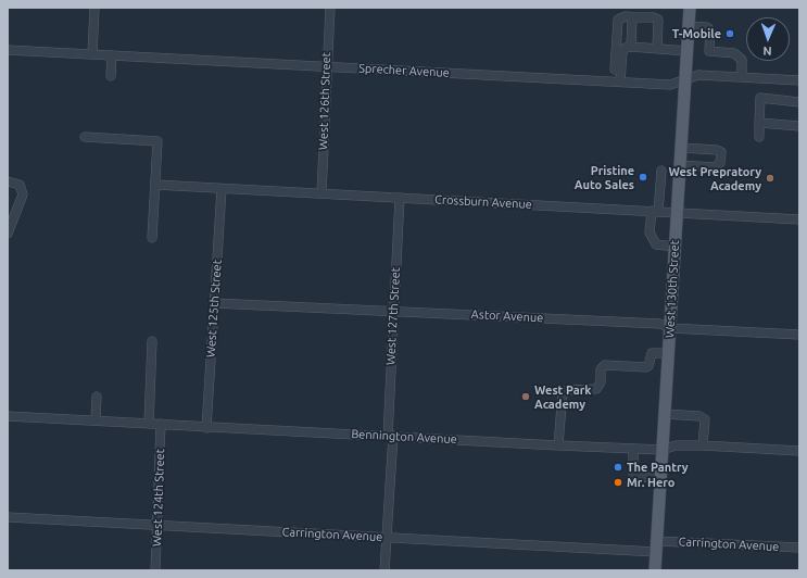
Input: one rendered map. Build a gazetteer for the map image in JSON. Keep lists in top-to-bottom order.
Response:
{
  "streets": {
    "main road": ["West 130th Street"],
    "street": [
      "Sprecher Avenue",
      "West 126th Street",
      "Crossburn Avenue",
      "West 125th Street",
      "West 127th Street",
      "Astor Avenue",
      "Bennington Avenue",
      "West 124th Street",
      "Carrington Avenue"
    ]
  },
  "crossings": [
    ["Sprecher Avenue", "West 126th Street"],
    ["Sprecher Avenue", "West 130th Street"],
    ["West 126th Street", "Crossburn Avenue"],
    ["Crossburn Avenue", "West 130th Street"],
    ["Crossburn Avenue", "West 125th Street"],
    ["Crossburn Avenue", "West 127th Street"],
    ["West 130th Street", "Astor Avenue"],
    ["West 130th Street", "Bennington Avenue"],
    ["West 130th Street", "Carrington Avenue"],
    ["West 125th Street", "Astor Avenue"],
    ["West 125th Street", "Bennington Avenue"],
    ["West 127th Street", "Astor Avenue"],
    ["West 127th Street", "Bennington Avenue"],
    ["West 127th Street", "Carrington Avenue"],
    ["Bennington Avenue", "West 124th Street"],
    ["West 124th Street", "Carrington Avenue"]
  ],
  "places": [
    "T-Mobile",
    "Pristine Auto Sales",
    "West Prepratory Academy",
    "West Park Academy",
    "The Pantry",
    "Mr. Hero"
  ],
  "north": "bottom"
}
